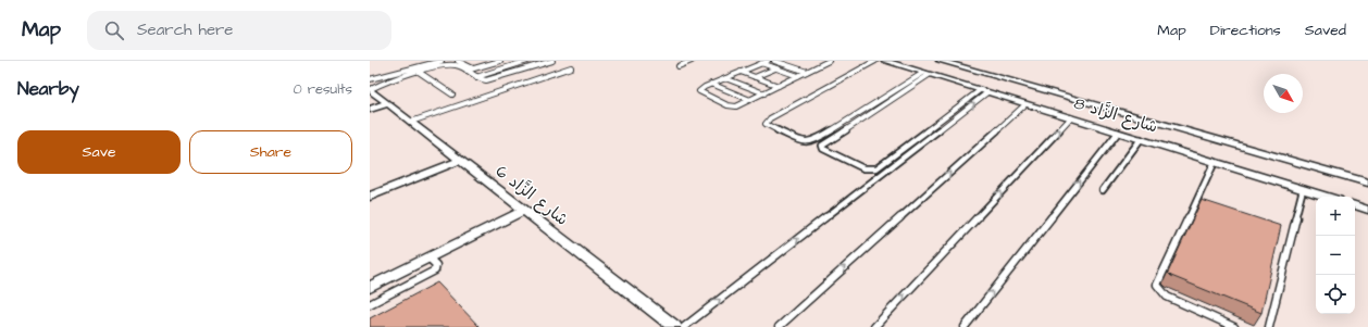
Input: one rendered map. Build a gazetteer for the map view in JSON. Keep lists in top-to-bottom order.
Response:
{
  "streets": {
    "street": ["شارع الزَّاد 8", "شارع الزَّاد 6"]
  },
  "north": "bottom right",
  "page": {
    "header": "Map",
    "search": "Search here",
    "nav": ["Map", "Directions", "Saved"],
    "heading": ["Nearby", "0 results"],
    "buttons": ["Save", "Share"],
    "map_buttons": ["+", "−"]
  }
}
